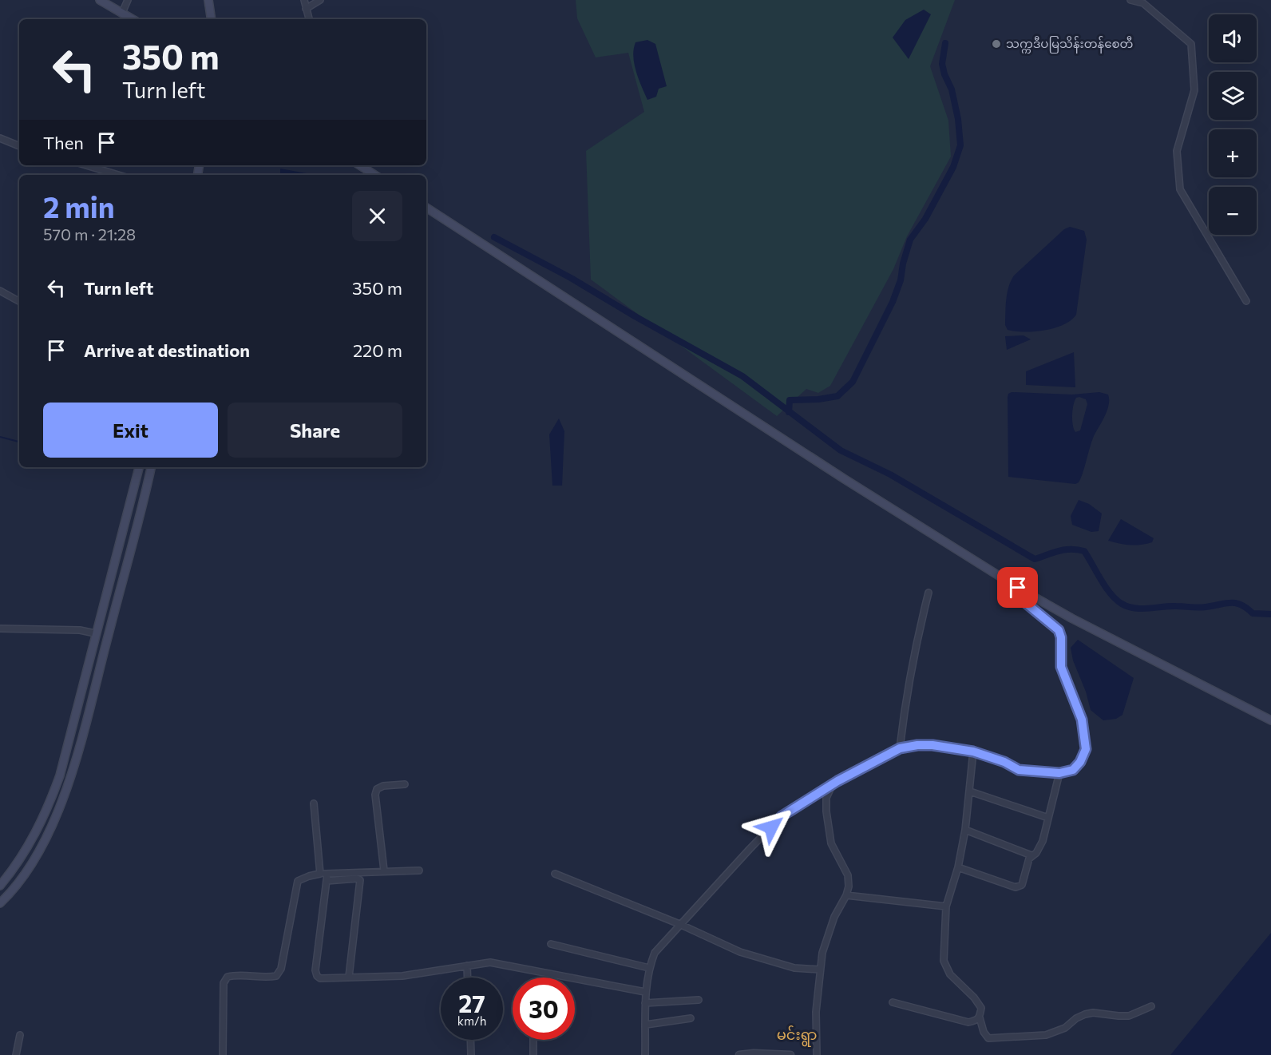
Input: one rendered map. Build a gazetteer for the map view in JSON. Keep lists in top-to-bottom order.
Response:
{
  "districts": ["မင်းရွာ"],
  "places": ["သက္ကဒီပမြသိန်းတန်စေတီ"],
  "page": {
    "map_buttons": ["+", "−"],
    "turn": ["350 m", "Turn left"],
    "then": "Then",
    "heading": ["2 min", "570 m · 21:28"],
    "list": [
      {
        "name": "Turn left",
        "value": "350 m"
      },
      {
        "name": "Arrive at destination",
        "value": "220 m"
      }
    ],
    "buttons": ["Exit", "Share"],
    "speed": "27 km/h",
    "limit": "30"
  }
}
